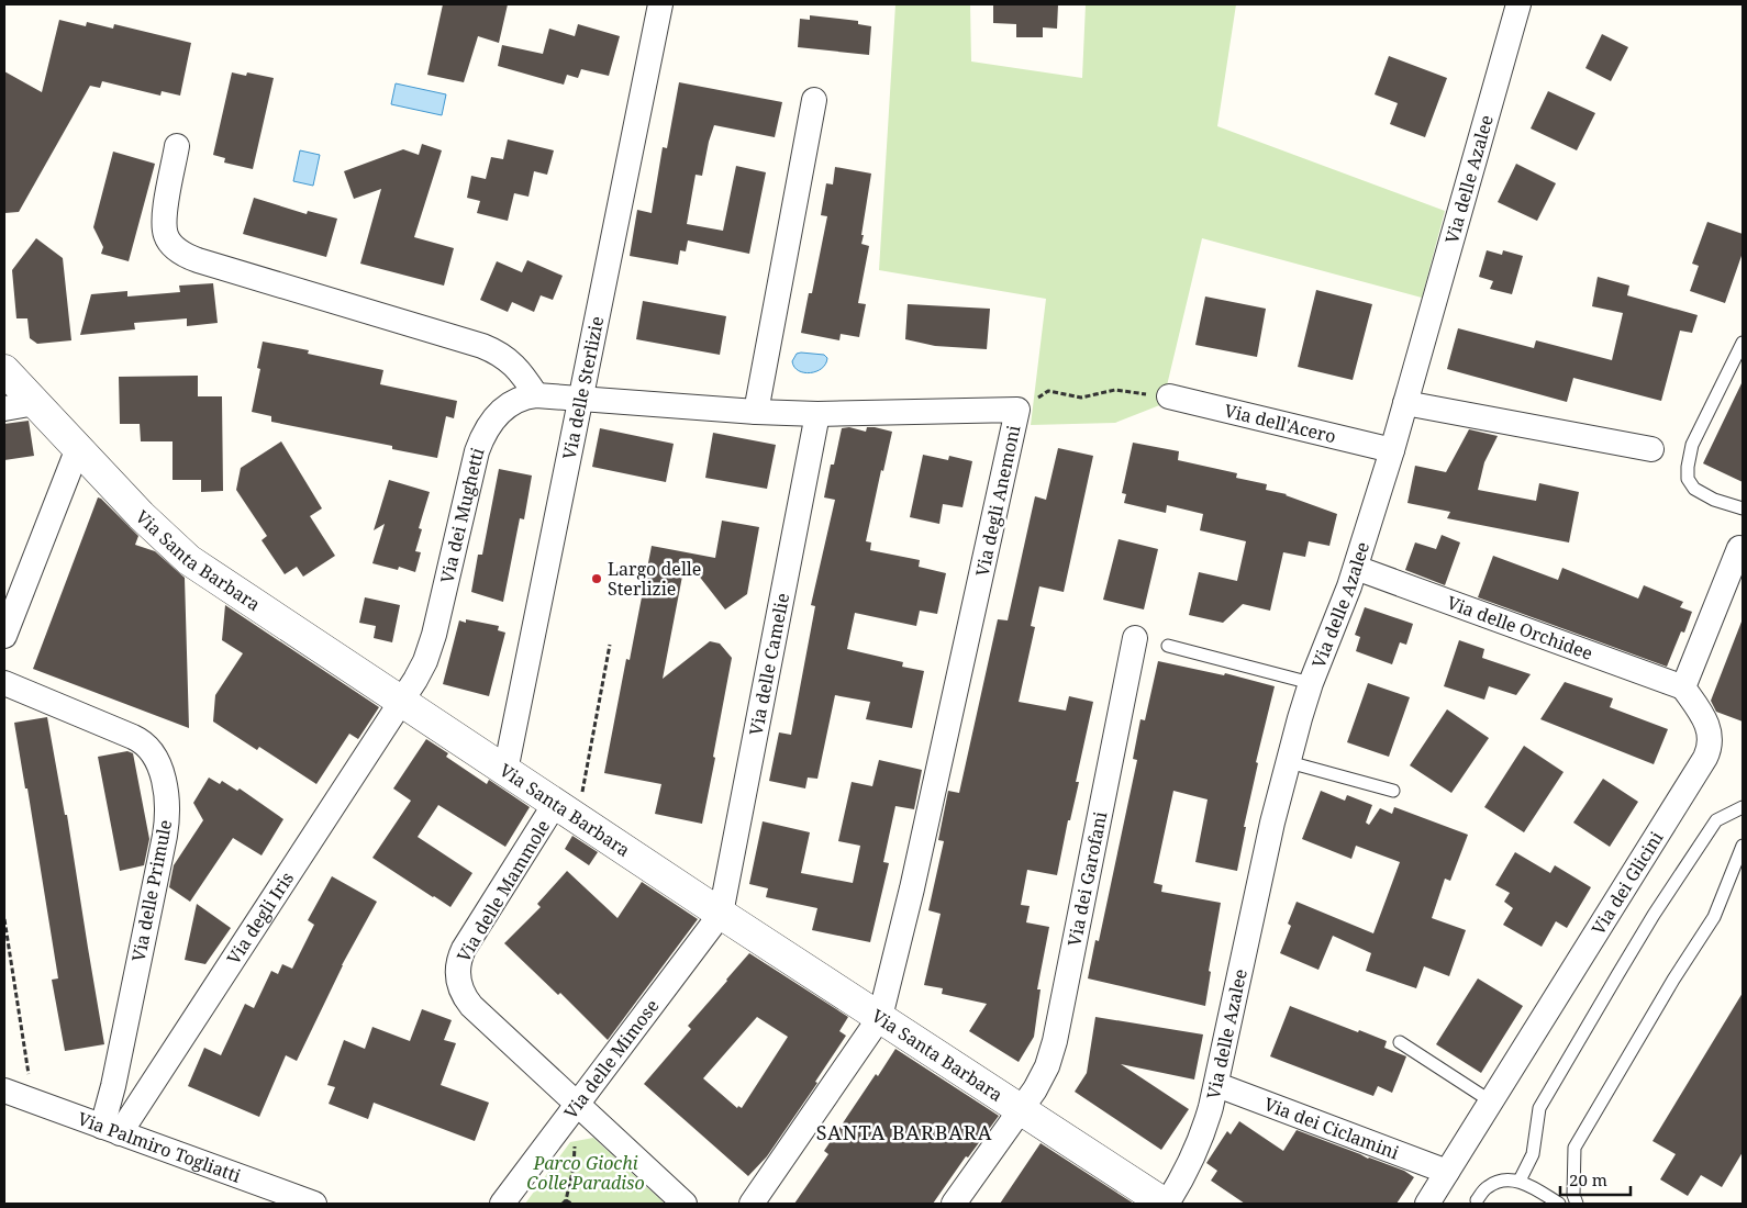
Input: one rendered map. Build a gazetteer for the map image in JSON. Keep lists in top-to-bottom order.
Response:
{
  "streets": {
    "street": [
      "Via delle Azalee",
      "Via delle Sterlizie",
      "Via dell'Acero",
      "Via degli Anemoni",
      "Via dei Mughetti",
      "Via Santa Barbara",
      "Via delle Orchidee",
      "Via delle Camelie",
      "Via dei Garofani",
      "Via dei Glicini",
      "Via delle Primule",
      "Via delle Mammole",
      "Via degli Iris",
      "Via delle Mimose",
      "Via dei Ciclamini",
      "Via Palmiro Togliatti"
    ]
  },
  "crossings": [
    ["Via delle Azalee", "Via dell'Acero"],
    ["Via delle Azalee", "Via Santa Barbara"],
    ["Via delle Azalee", "Via delle Orchidee"],
    ["Via delle Azalee", "Via dei Ciclamini"],
    ["Via delle Sterlizie", "Via degli Anemoni"],
    ["Via delle Sterlizie", "Via dei Mughetti"],
    ["Via delle Sterlizie", "Via Santa Barbara"],
    ["Via degli Anemoni", "Via dei Mughetti"],
    ["Via degli Anemoni", "Via Santa Barbara"],
    ["Via degli Anemoni", "Via delle Camelie"],
    ["Via dei Mughetti", "Via Santa Barbara"],
    ["Via dei Mughetti", "Via degli Iris"],
    ["Via Santa Barbara", "Via delle Camelie"],
    ["Via Santa Barbara", "Via dei Garofani"],
    ["Via Santa Barbara", "Via delle Mammole"],
    ["Via Santa Barbara", "Via degli Iris"],
    ["Via Santa Barbara", "Via delle Mimose"],
    ["Via delle Orchidee", "Via dei Glicini"],
    ["Via delle Camelie", "Via delle Mimose"],
    ["Via dei Glicini", "Via dei Ciclamini"],
    ["Via delle Primule", "Via degli Iris"],
    ["Via delle Primule", "Via Palmiro Togliatti"],
    ["Via delle Mammole", "Via delle Mimose"],
    ["Via degli Iris", "Via Palmiro Togliatti"]
  ],
  "districts": ["SANTA BARBARA"],
  "parks": ["Parco Giochi Colle Paradiso"],
  "places": ["Largo delle Sterlizie"],
  "scale_bar": "20 m"
}
